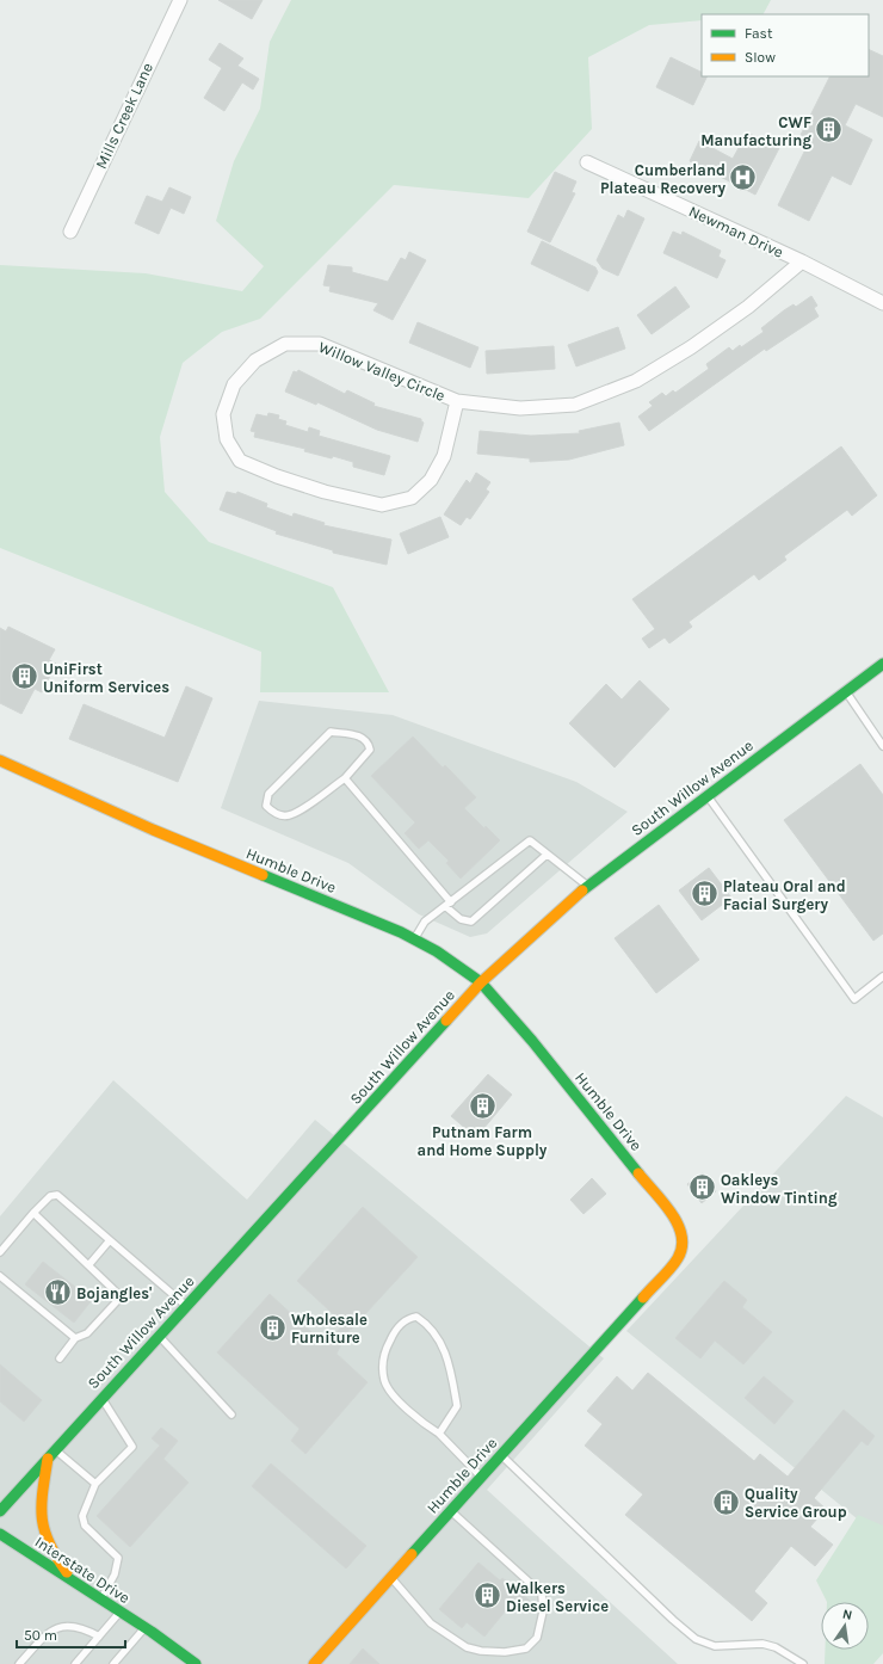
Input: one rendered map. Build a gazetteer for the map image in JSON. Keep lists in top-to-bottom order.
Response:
{
  "streets": {
    "main road": ["South Willow Avenue", "Humble Drive", "Interstate Drive"],
    "street": ["Mills Creek Lane", "Newman Drive", "Willow Valley Circle"]
  },
  "crossings": [
    ["Newman Drive", "Willow Valley Circle"],
    ["South Willow Avenue", "Humble Drive"]
  ],
  "places": {
    "building": [
      "CWF Manufacturing",
      "UniFirst Uniform Services",
      "Plateau Oral and Facial Surgery",
      "Putnam Farm and Home Supply",
      "Oakleys Window Tinting",
      "Wholesale Furniture",
      "Quality Service Group",
      "Walkers Diesel Service"
    ],
    "hospital": ["Cumberland Plateau Recovery"],
    "restaurant": ["Bojangles'"]
  },
  "legend": ["Fast", "Slow"],
  "scale_bar": "50 m",
  "north": "top"
}
